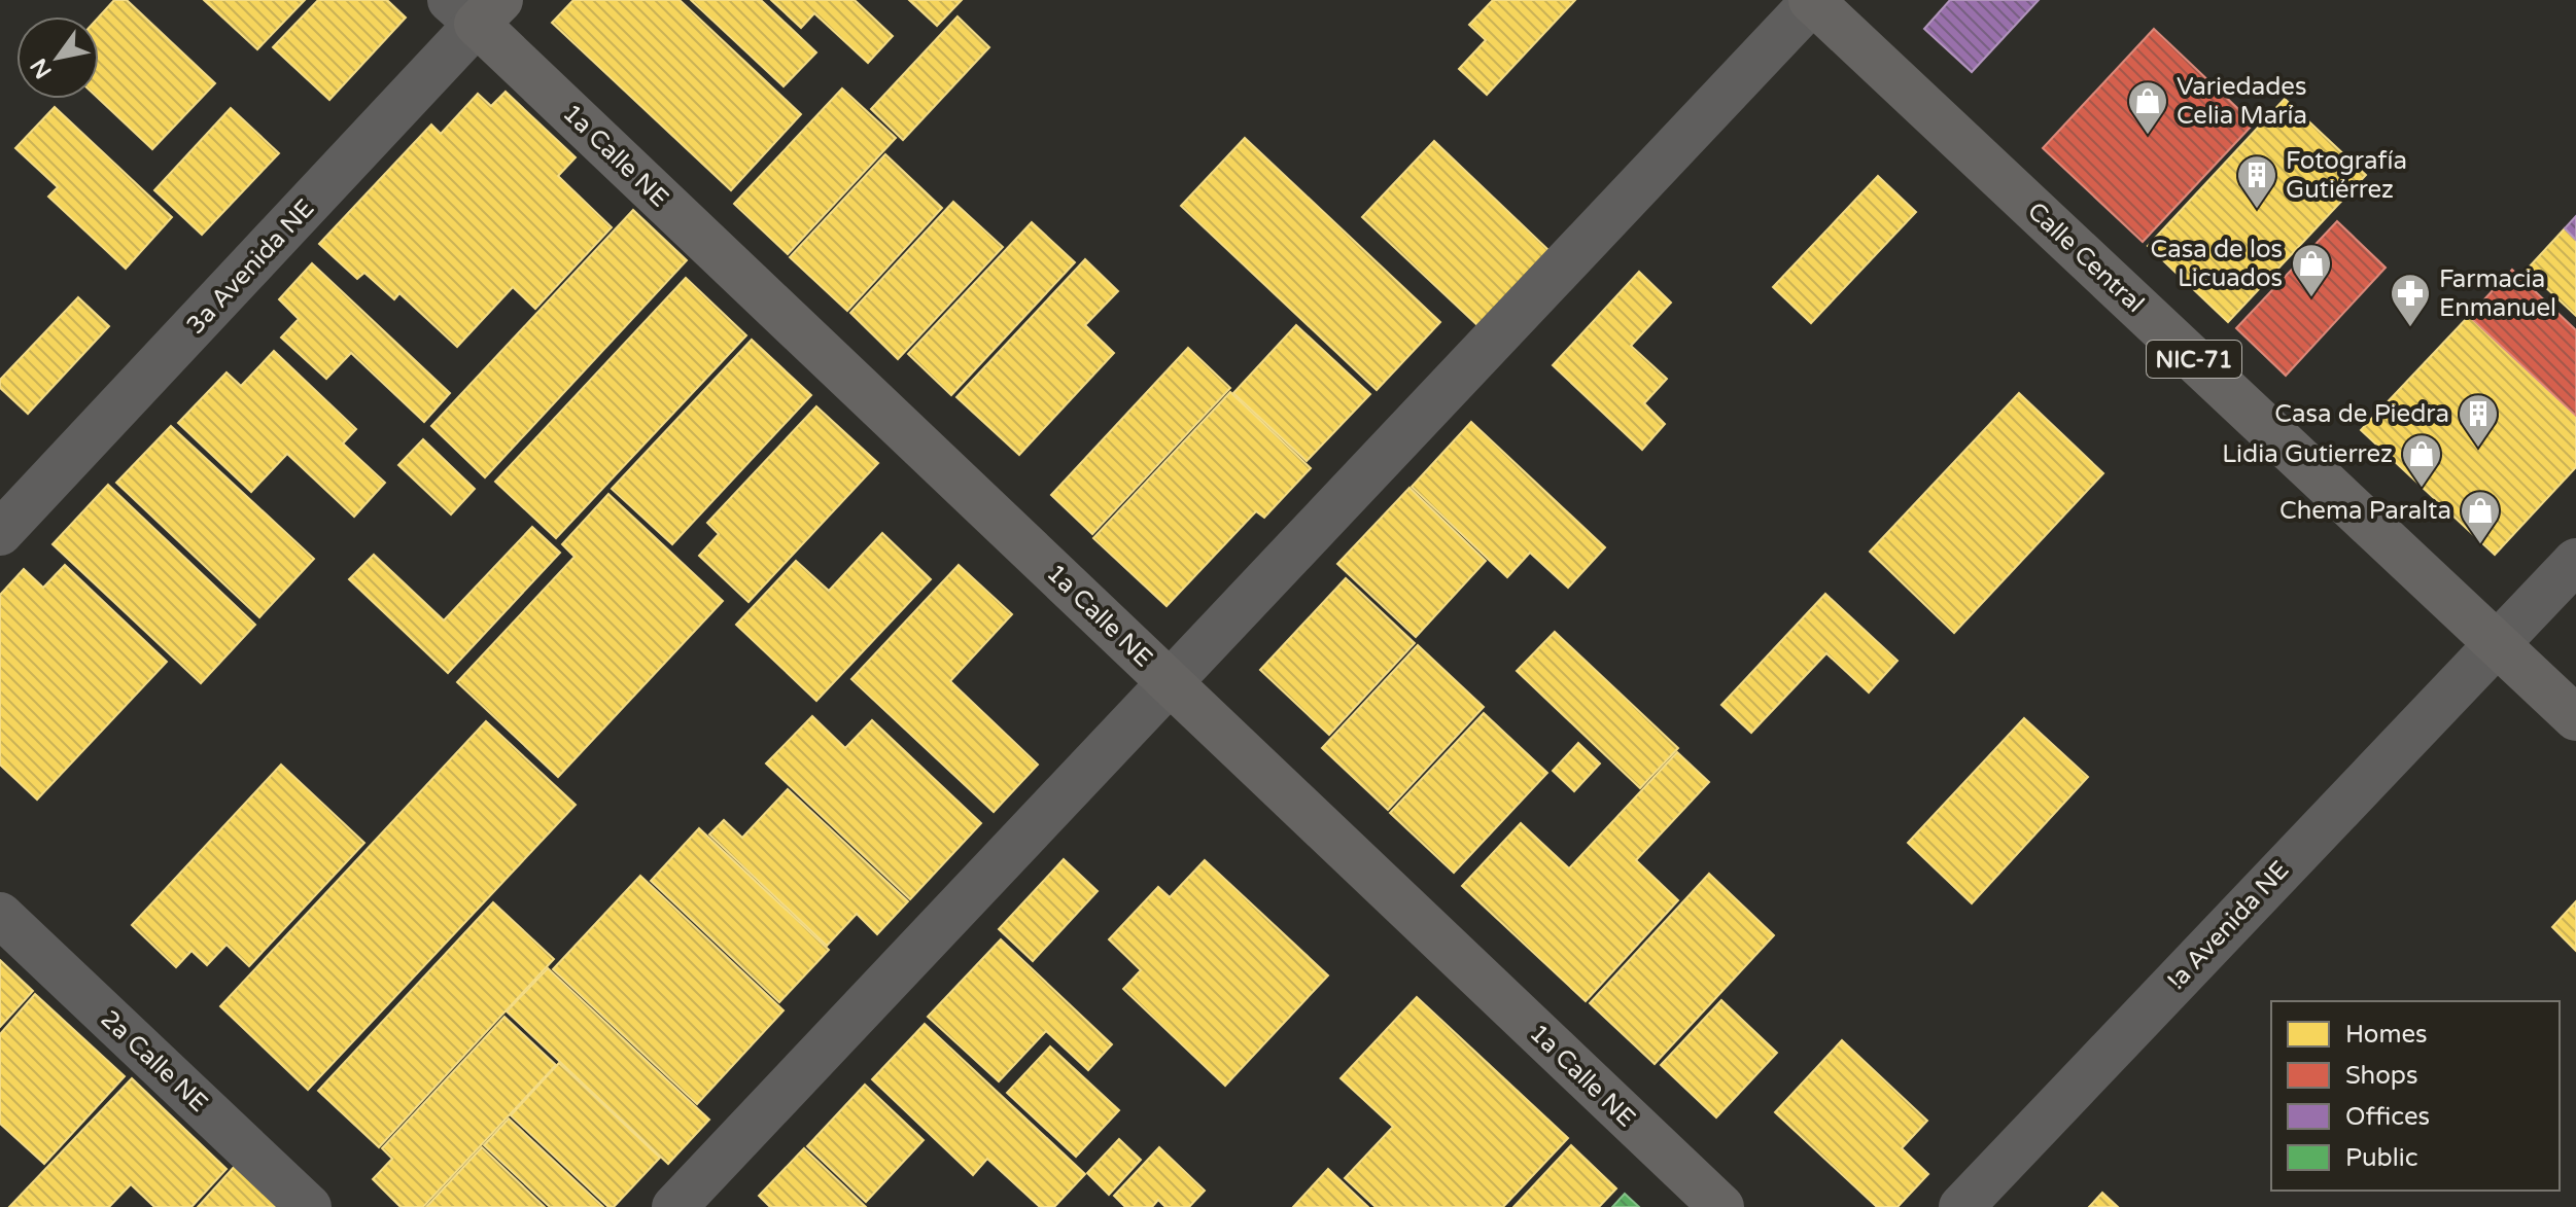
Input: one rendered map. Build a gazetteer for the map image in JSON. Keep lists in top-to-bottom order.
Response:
{
  "streets": {
    "highway": ["1a Calle NE", "Calle Central", "NIC-71"],
    "street": ["3a Avenida NE", "!a Avenida NE", "2a Calle NE"]
  },
  "crossings": [
    ["1a Calle NE", "3a Avenida NE"],
    ["Calle Central", "!a Avenida NE"]
  ],
  "places": {
    "shop": [
      "Variedades Celia María",
      "Casa de los Licuados",
      "Lidia Gutierrez",
      "Chema Paralta"
    ],
    "building": ["Fotografía Gutiérrez", "Casa de Piedra"],
    "pharmacy": ["Farmacia Enmanuel"]
  },
  "legend": [
    "Homes",
    "Shops",
    "Offices",
    "Public"
  ],
  "north": "bottom left"
}
